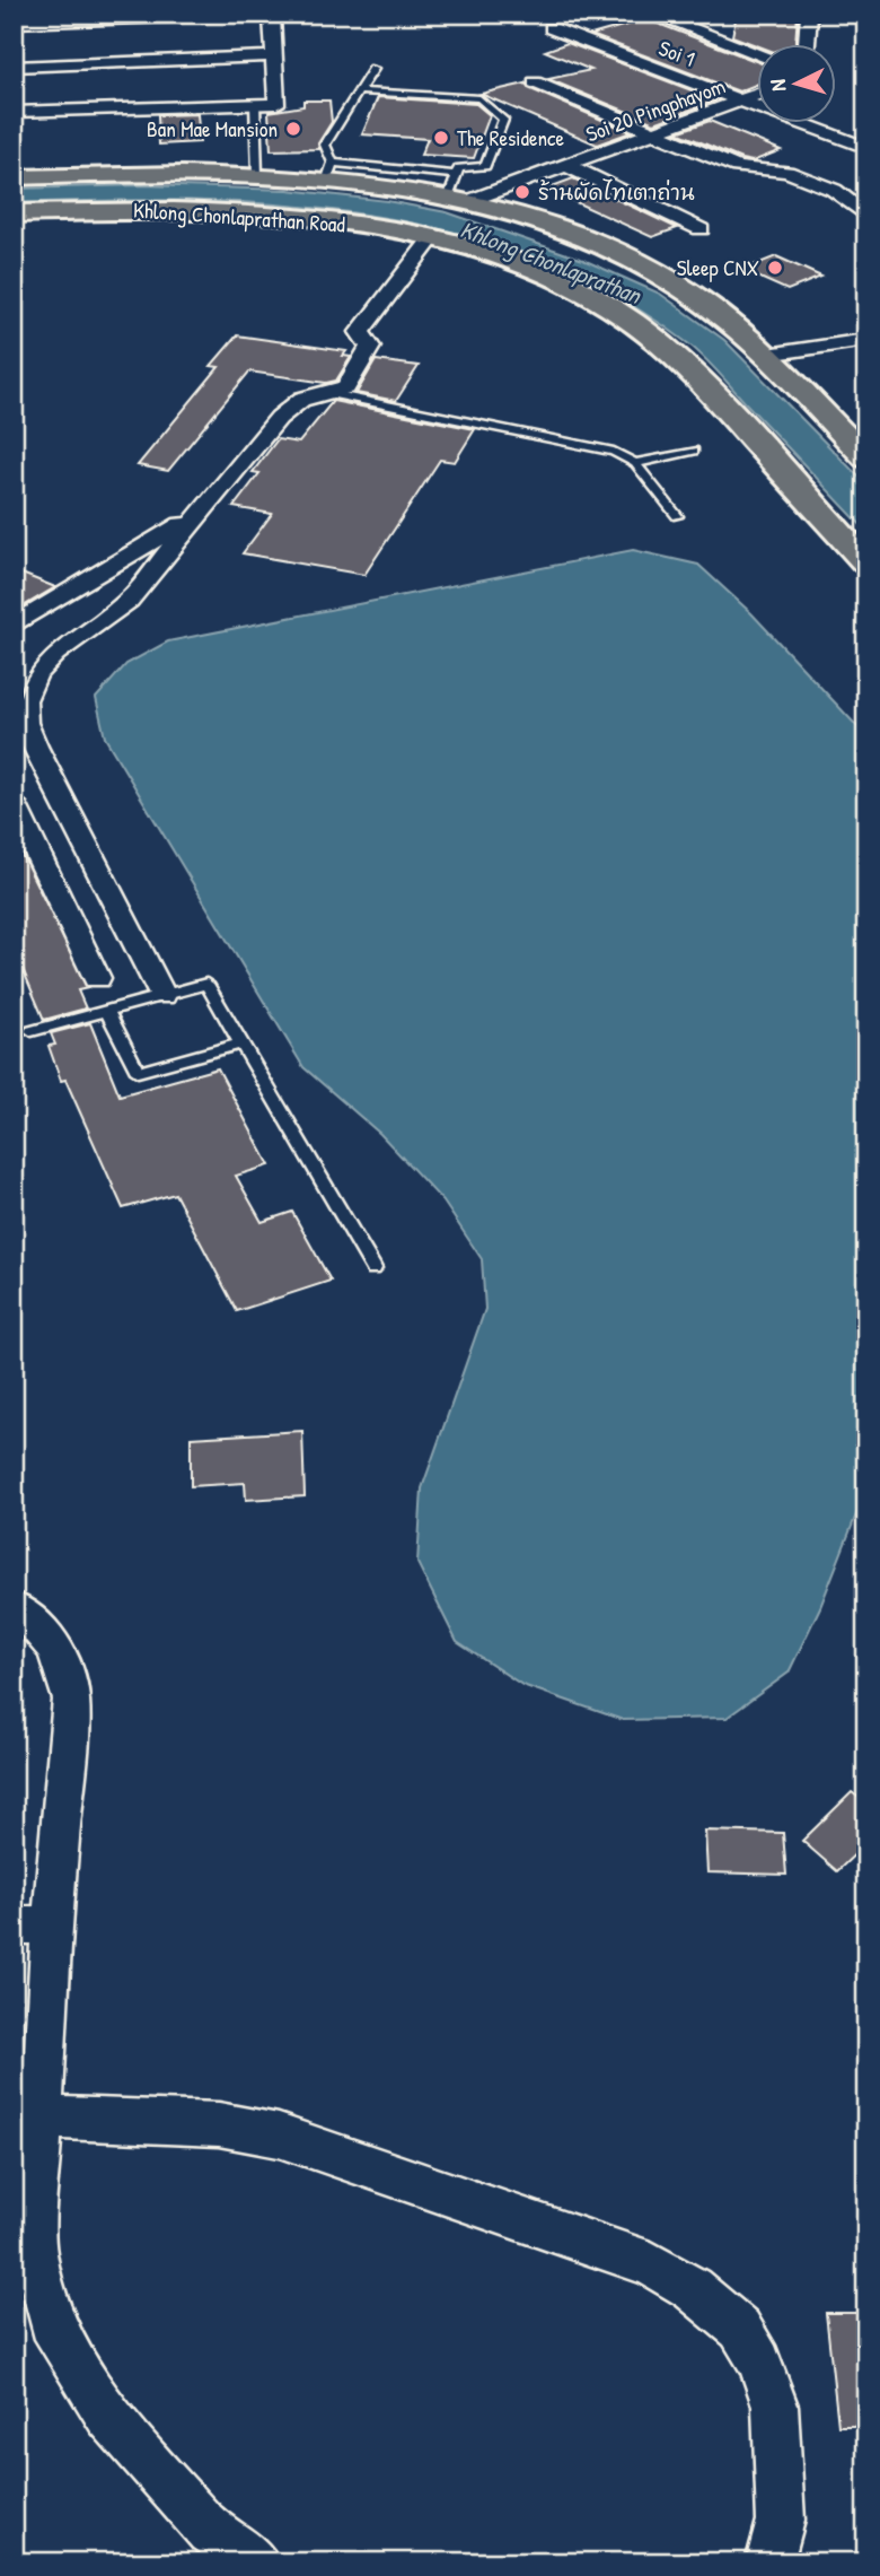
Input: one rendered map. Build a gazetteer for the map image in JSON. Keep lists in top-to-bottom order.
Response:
{
  "streets": {
    "main road": ["Khlong Chonlaprathan Road"],
    "street": ["Soi 1", "Soi 20 Pingphayom"]
  },
  "crossings": [
    ["Soi 1", "Soi 20 Pingphayom"],
    ["Soi 20 Pingphayom", "Khlong Chonlaprathan Road"]
  ],
  "water": ["Khlong Chonlaprathan"],
  "places": [
    "Ban Mae Mansion",
    "The Residence",
    "ร้านผัดไทเตาถ่าน",
    "Sleep CNX"
  ],
  "north": "left"
}
